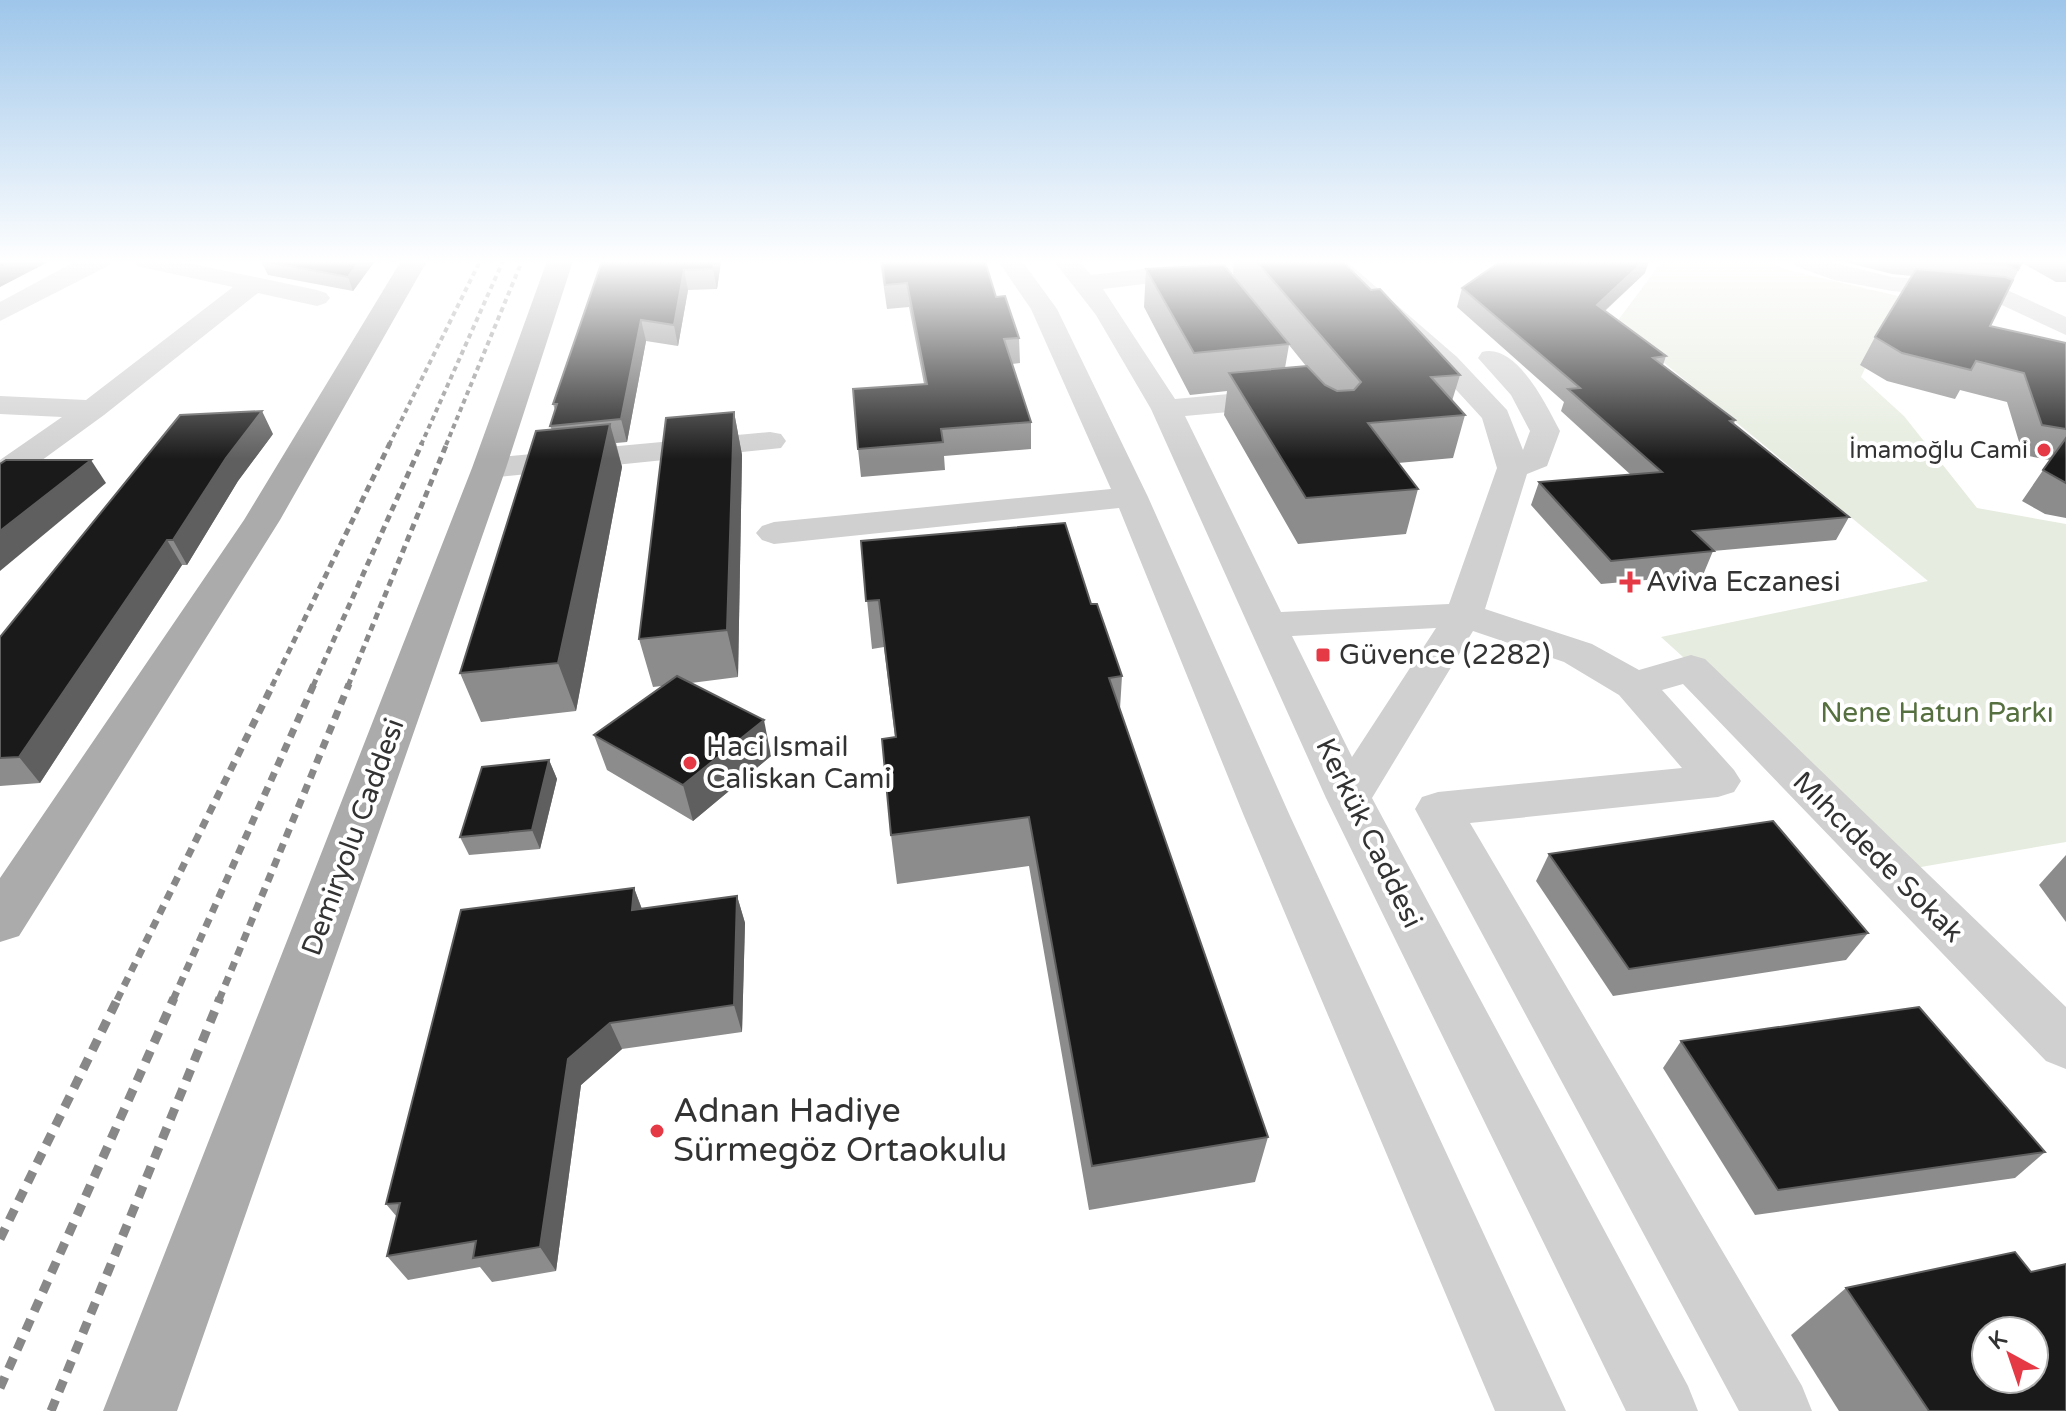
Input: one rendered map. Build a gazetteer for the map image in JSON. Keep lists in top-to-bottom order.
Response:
{
  "streets": {
    "main road": ["Demiryolu Caddesi"],
    "street": ["Kerkük Caddesi", "Mıhcıdede Sokak"]
  },
  "parks": ["Nene Hatun Parkı"],
  "places": {
    "other": ["İmamoğlu Cami", "Haci Ismail Caliskan Cami", "Adnan Hadiye Sürmegöz Ortaokulu"],
    "health": ["Aviva Eczanesi"],
    "transit": ["Güvence (2282)"]
  },
  "north": "top left"
}
